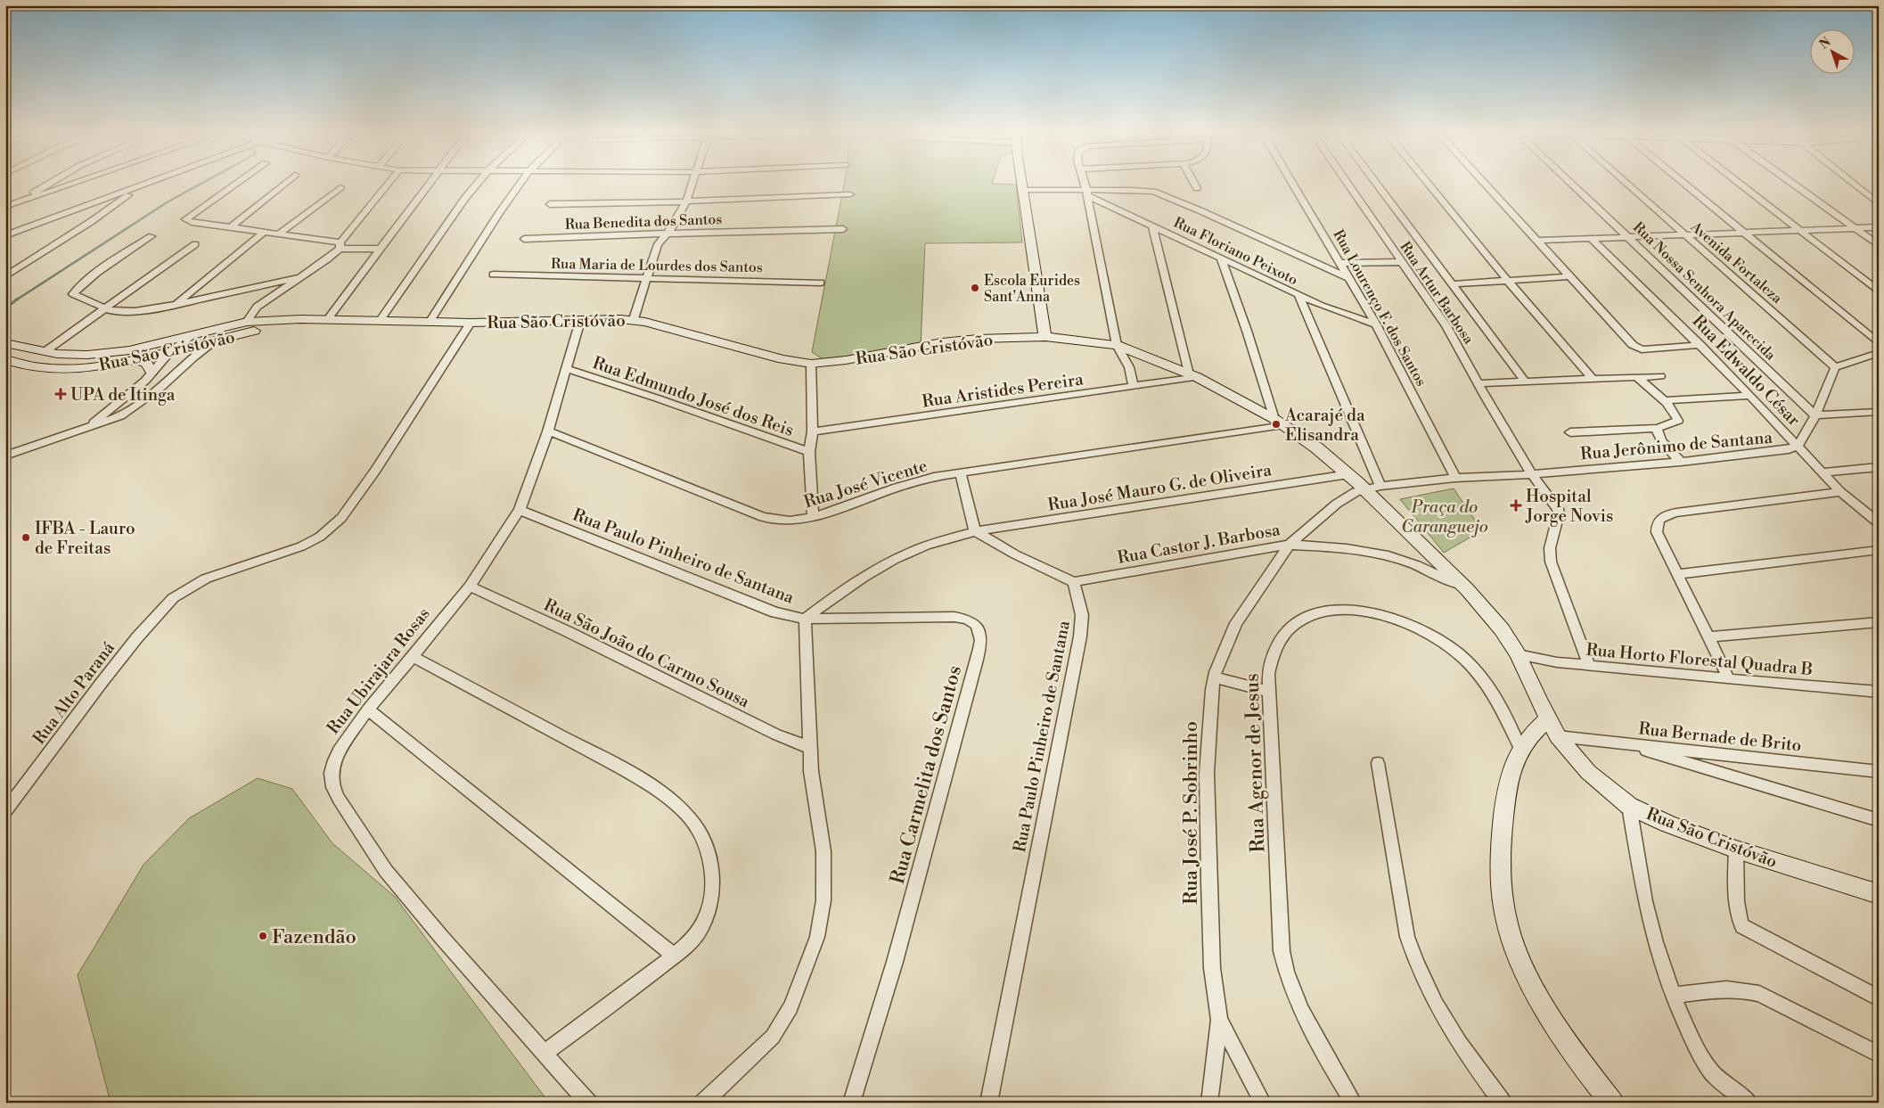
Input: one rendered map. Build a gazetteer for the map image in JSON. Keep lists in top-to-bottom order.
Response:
{
  "streets": {
    "main road": ["Rua São Cristóvão"],
    "street": [
      "Rua Benedita dos Santos",
      "Rua Floriano Peixoto",
      "Avenida Fortaleza",
      "Rua Maria de Lourdes dos Santos",
      "Rua Nossa Senhora Aparecida",
      "Rua Artur Barbosa",
      "Rua Lourenço F. dos Santos",
      "Rua Edwaldo César",
      "Rua Aristides Pereira",
      "Rua Edmundo José dos Reis",
      "Rua Jerônimo de Santana",
      "Rua José Vicente",
      "Rua José Mauro G. de Oliveira",
      "Rua Castor J. Barbosa",
      "Rua Paulo Pinheiro de Santana",
      "Rua São João do Carmo Sousa",
      "Rua Horto Florestal Quadra B",
      "Rua Ubirajara Rosas",
      "Rua Alto Paraná",
      "Rua Bernade de Brito",
      "Rua Agenor de Jesus",
      "Rua Carmelita dos Santos",
      "Rua José P. Sobrinho"
    ]
  },
  "crossings": [
    ["Rua Floriano Peixoto", "Rua Lourenço F. dos Santos"],
    ["Avenida Fortaleza", "Rua Jerônimo de Santana"],
    ["Rua Nossa Senhora Aparecida", "Rua Jerônimo de Santana"],
    ["Rua Artur Barbosa", "Rua Jerônimo de Santana"],
    ["Rua Artur Barbosa", "Rua Horto Florestal Quadra B"],
    ["Rua São Cristóvão", "Rua Aristides Pereira"],
    ["Rua São Cristóvão", "Rua José Vicente"],
    ["Rua São Cristóvão", "Rua José Mauro G. de Oliveira"],
    ["Rua São Cristóvão", "Rua Castor J. Barbosa"],
    ["Rua São Cristóvão", "Rua Horto Florestal Quadra B"],
    ["Rua São Cristóvão", "Rua Ubirajara Rosas"],
    ["Rua São Cristóvão", "Rua Alto Paraná"],
    ["Rua São Cristóvão", "Rua Bernade de Brito"],
    ["Rua Edwaldo César", "Rua Jerônimo de Santana"],
    ["Rua Edmundo José dos Reis", "Rua Ubirajara Rosas"],
    ["Rua José Vicente", "Rua Ubirajara Rosas"],
    ["Rua José Mauro G. de Oliveira", "Rua Paulo Pinheiro de Santana"],
    ["Rua Castor J. Barbosa", "Rua Paulo Pinheiro de Santana"],
    ["Rua Castor J. Barbosa", "Rua José P. Sobrinho"],
    ["Rua Paulo Pinheiro de Santana", "Rua Ubirajara Rosas"],
    ["Rua Paulo Pinheiro de Santana", "Rua Carmelita dos Santos"],
    ["Rua São João do Carmo Sousa", "Rua Ubirajara Rosas"]
  ],
  "parks": ["Praça do Caranguejo"],
  "places": {
    "other": [
      "Escola Eurides Sant'Anna",
      "Acarajé da Elisandra",
      "IFBA - Lauro de Freitas",
      "Fazendão"
    ],
    "health": ["UPA de Itinga", "Hospital Jorge Novis"]
  },
  "north": "top left"
}
